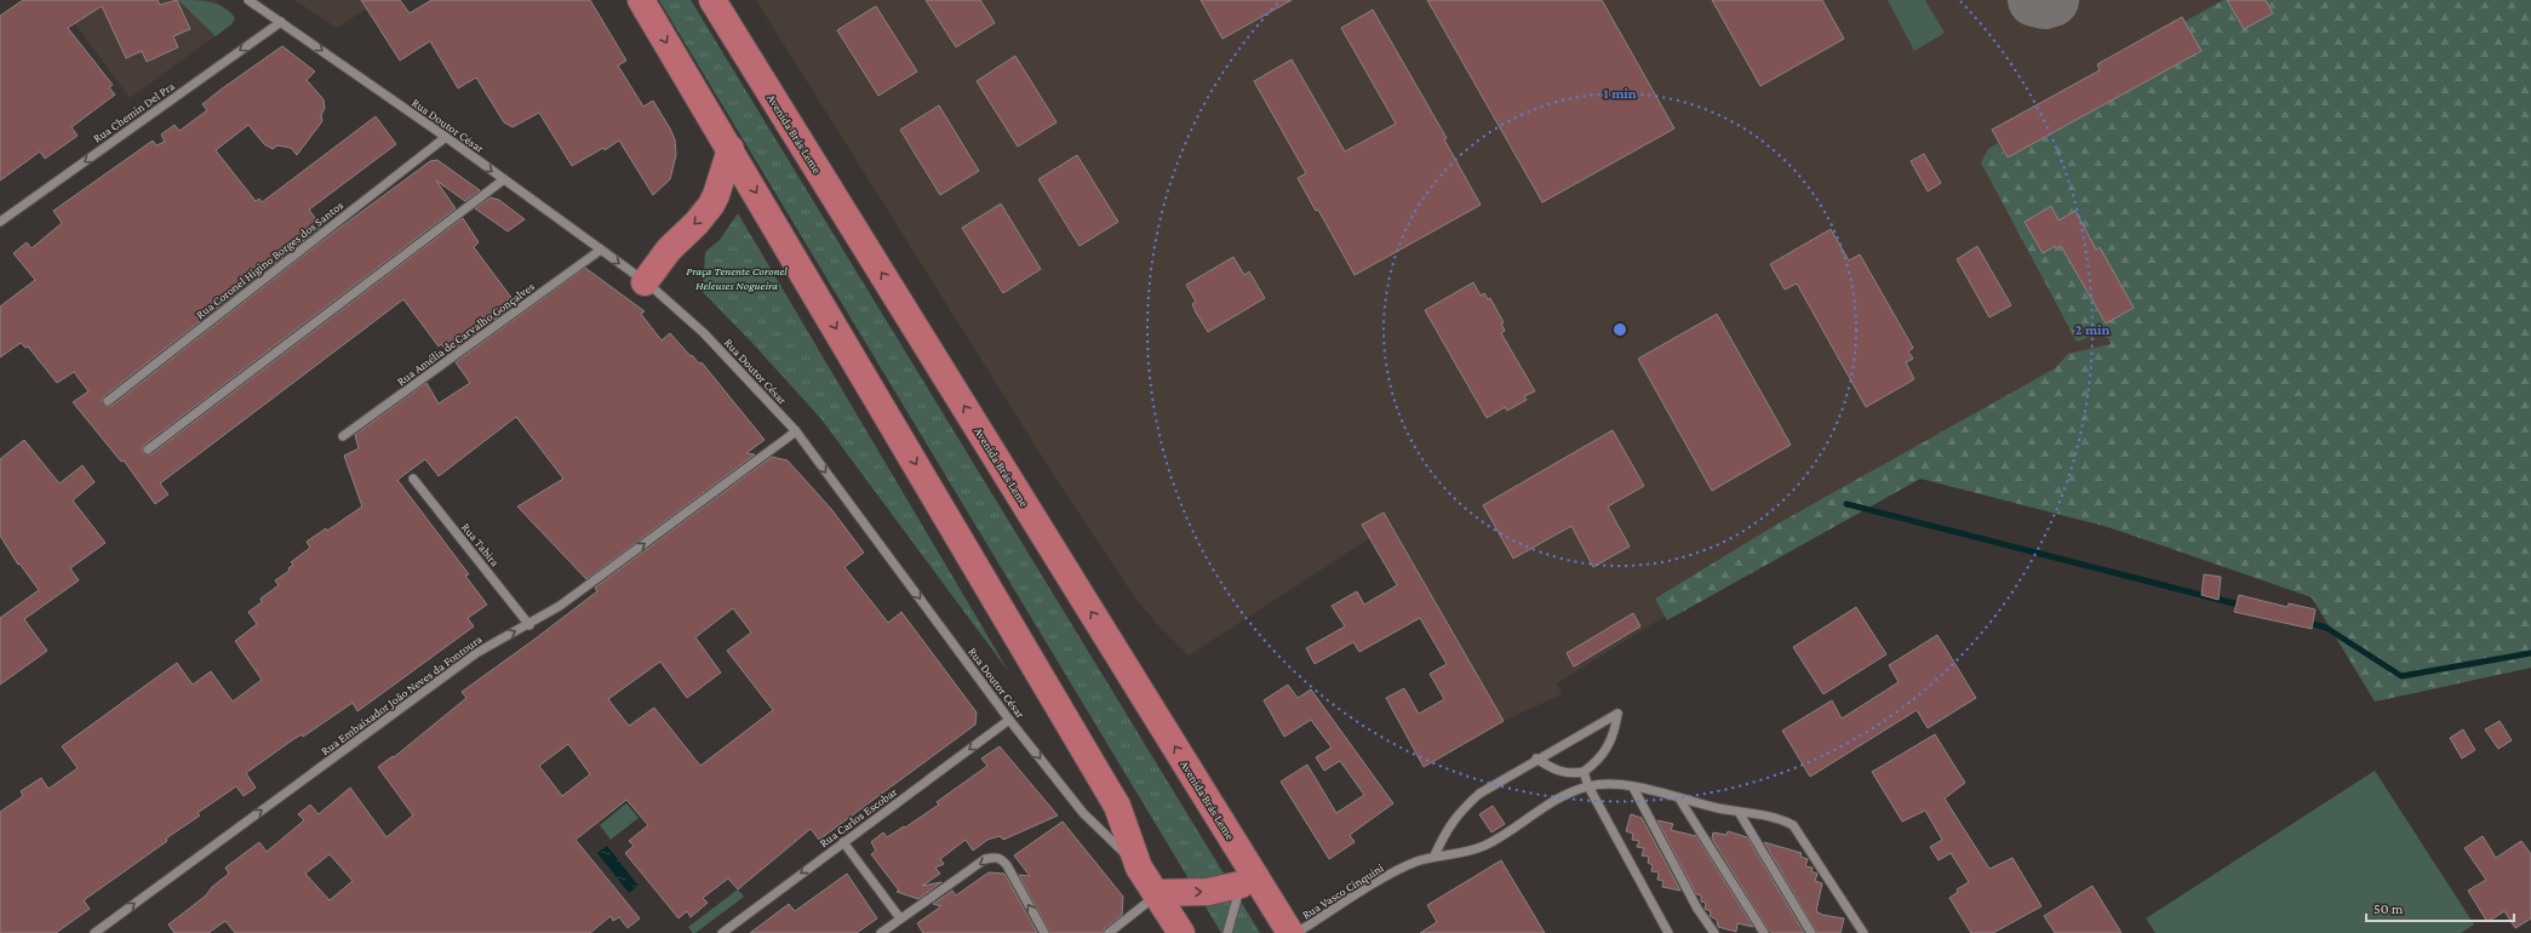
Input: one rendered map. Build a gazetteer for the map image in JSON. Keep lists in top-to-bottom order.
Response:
{
  "streets": {
    "main road": ["Avenida Brás Leme"],
    "street": [
      "Rua Chemin Del Pra",
      "Rua Doutor César",
      "Rua Coronel Higino Borges dos Santos",
      "Rua Amélia de Carvalho Gonçalves",
      "Rua Tabira",
      "Rua Embaixador João Neves da Fontoura",
      "Rua Carlos Escobar",
      "Rua Vasco Cinquini"
    ]
  },
  "crossings": [
    ["Rua Chemin Del Pra", "Rua Doutor César"],
    ["Rua Doutor César", "Rua Coronel Higino Borges dos Santos"],
    ["Rua Doutor César", "Rua Amélia de Carvalho Gonçalves"],
    ["Rua Doutor César", "Rua Embaixador João Neves da Fontoura"],
    ["Rua Doutor César", "Rua Carlos Escobar"],
    ["Rua Tabira", "Rua Embaixador João Neves da Fontoura"]
  ],
  "one_way": [
    "Rua Chemin Del Pra",
    "Rua Doutor César",
    "Rua Embaixador João Neves da Fontoura",
    "Rua Carlos Escobar"
  ],
  "parks": ["Praça Tenente Coronel Heleuses Nogueira"],
  "scale_bar": "50 m",
  "rings": ["1 min", "2 min"]
}
